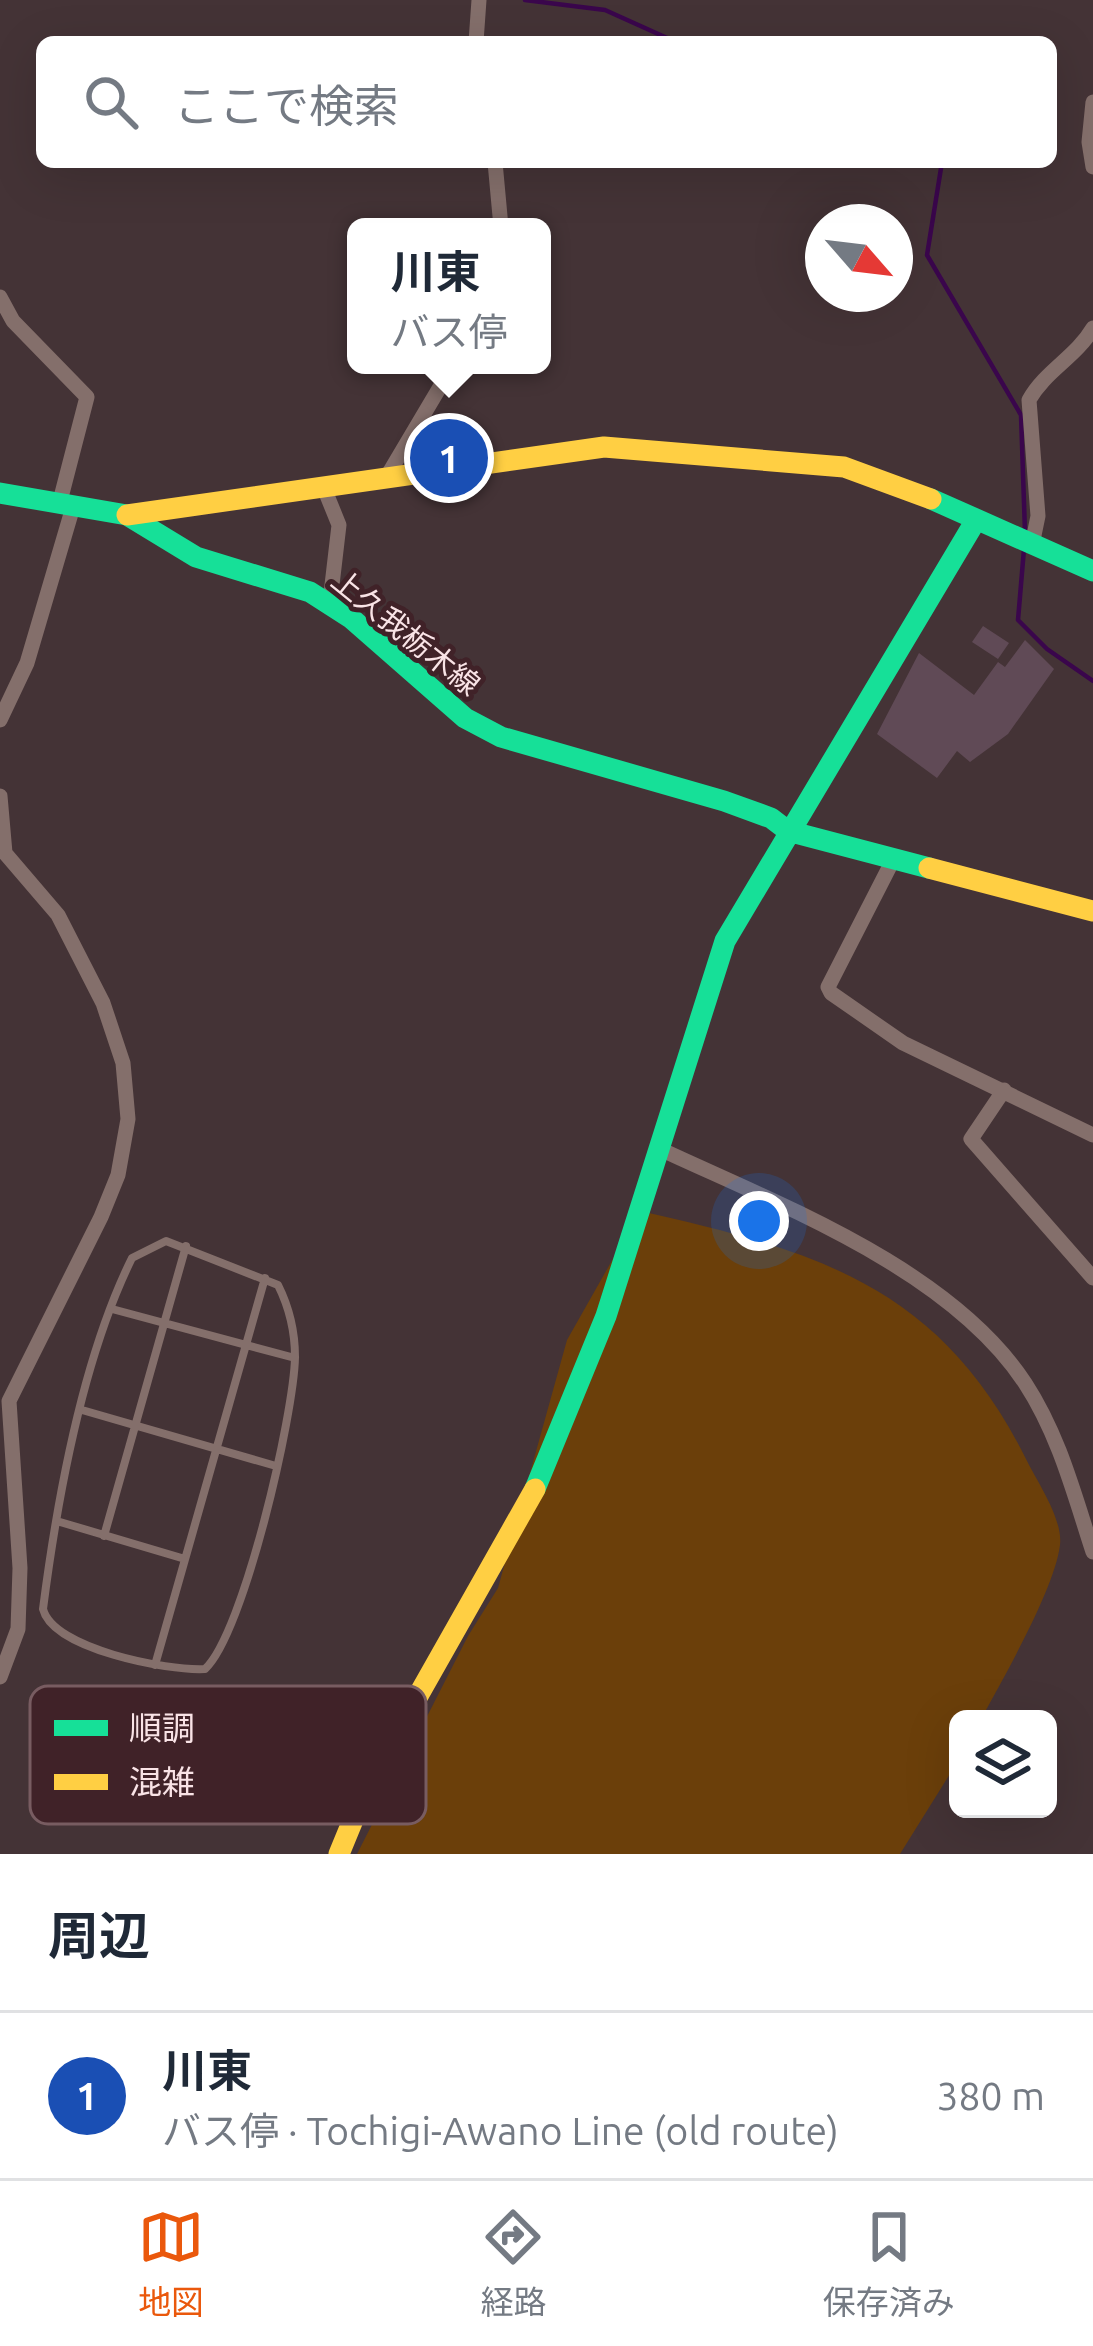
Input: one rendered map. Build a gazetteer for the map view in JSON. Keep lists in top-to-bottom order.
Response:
{
  "streets": {
    "street": ["上久我栃木線"]
  },
  "legend": ["順調", "混雑"],
  "north": "bottom right",
  "page": {
    "search": "ここで検索",
    "popup": ["川東", "バス停"],
    "pins": "1",
    "heading": "周辺",
    "list": [
      {
        "mark": "1",
        "name": "川東",
        "note": "バス停 · Tochigi-Awano Line (old route)",
        "value": "380 m"
      }
    ],
    "nav": ["地図", "経路", "保存済み"]
  }
}
